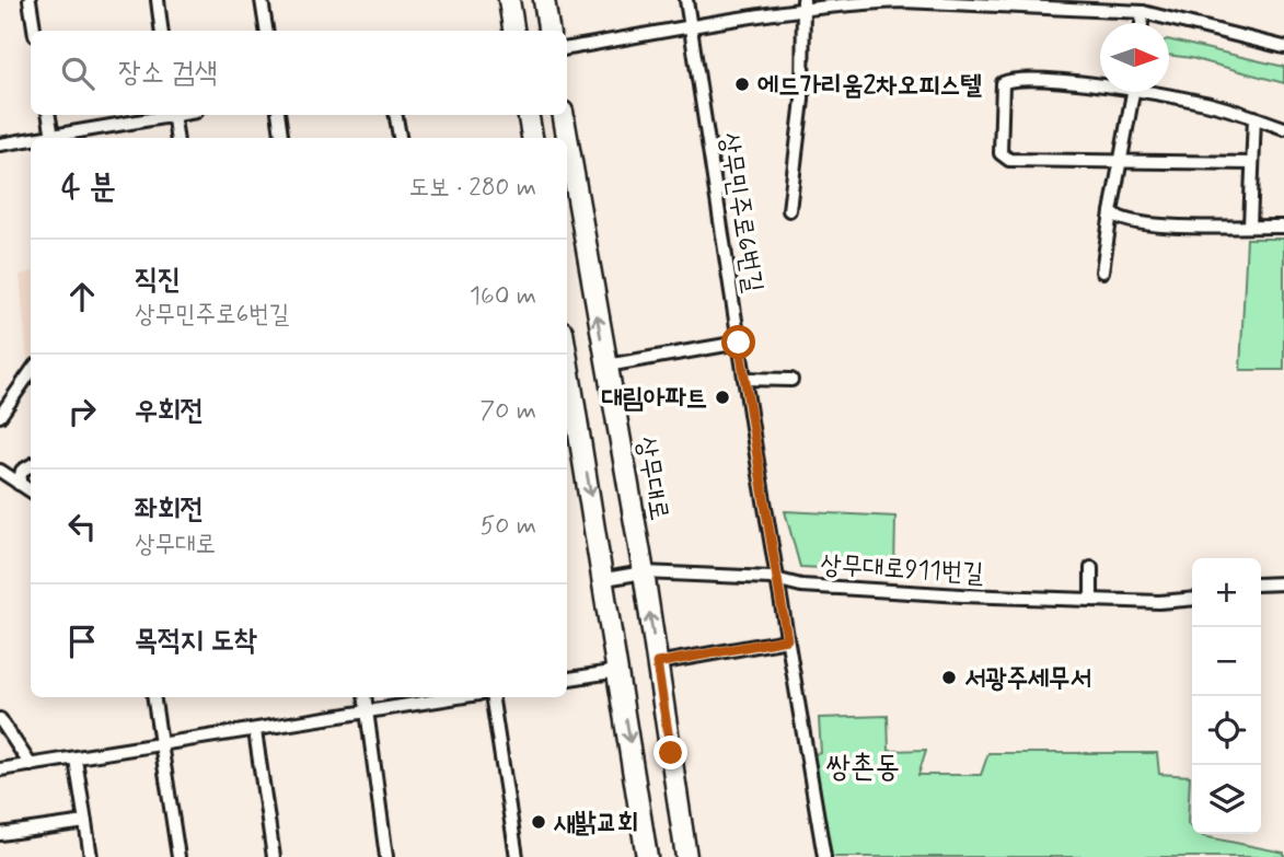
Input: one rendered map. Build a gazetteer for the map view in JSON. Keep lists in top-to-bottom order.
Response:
{
  "streets": {
    "main road": ["상무대로"],
    "street": ["상무민주로6번길", "상무대로911번길"]
  },
  "crossings": [
    ["상무민주로6번길", "상무대로911번길"],
    ["상무대로", "상무대로911번길"]
  ],
  "districts": ["쌍촌동"],
  "places": [
    "에드가리움2차오피스텔",
    "대림아파트",
    "서광주세무서",
    "새밝교회"
  ],
  "north": "right",
  "page": {
    "search": "장소 검색",
    "heading": ["4 분", "도보 · 280 m"],
    "list": [
      ["직진", "상무민주로6번길", "160 m"],
      ["우회전", "70 m"],
      ["좌회전", "상무대로", "50 m"],
      "목적지 도착"
    ],
    "map_buttons": ["+", "−"]
  }
}
